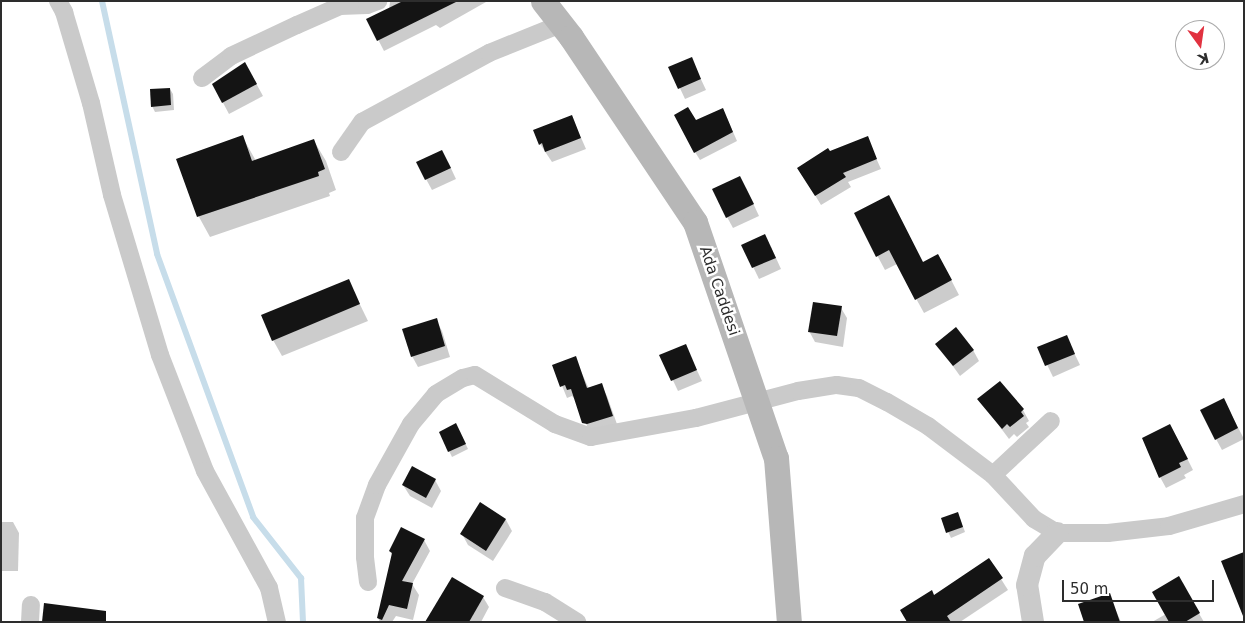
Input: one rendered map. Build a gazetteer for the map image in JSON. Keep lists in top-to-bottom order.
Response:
{
  "streets": {
    "main road": ["Ada Caddesi"]
  },
  "scale_bar": "50 m",
  "north": "bottom"
}
